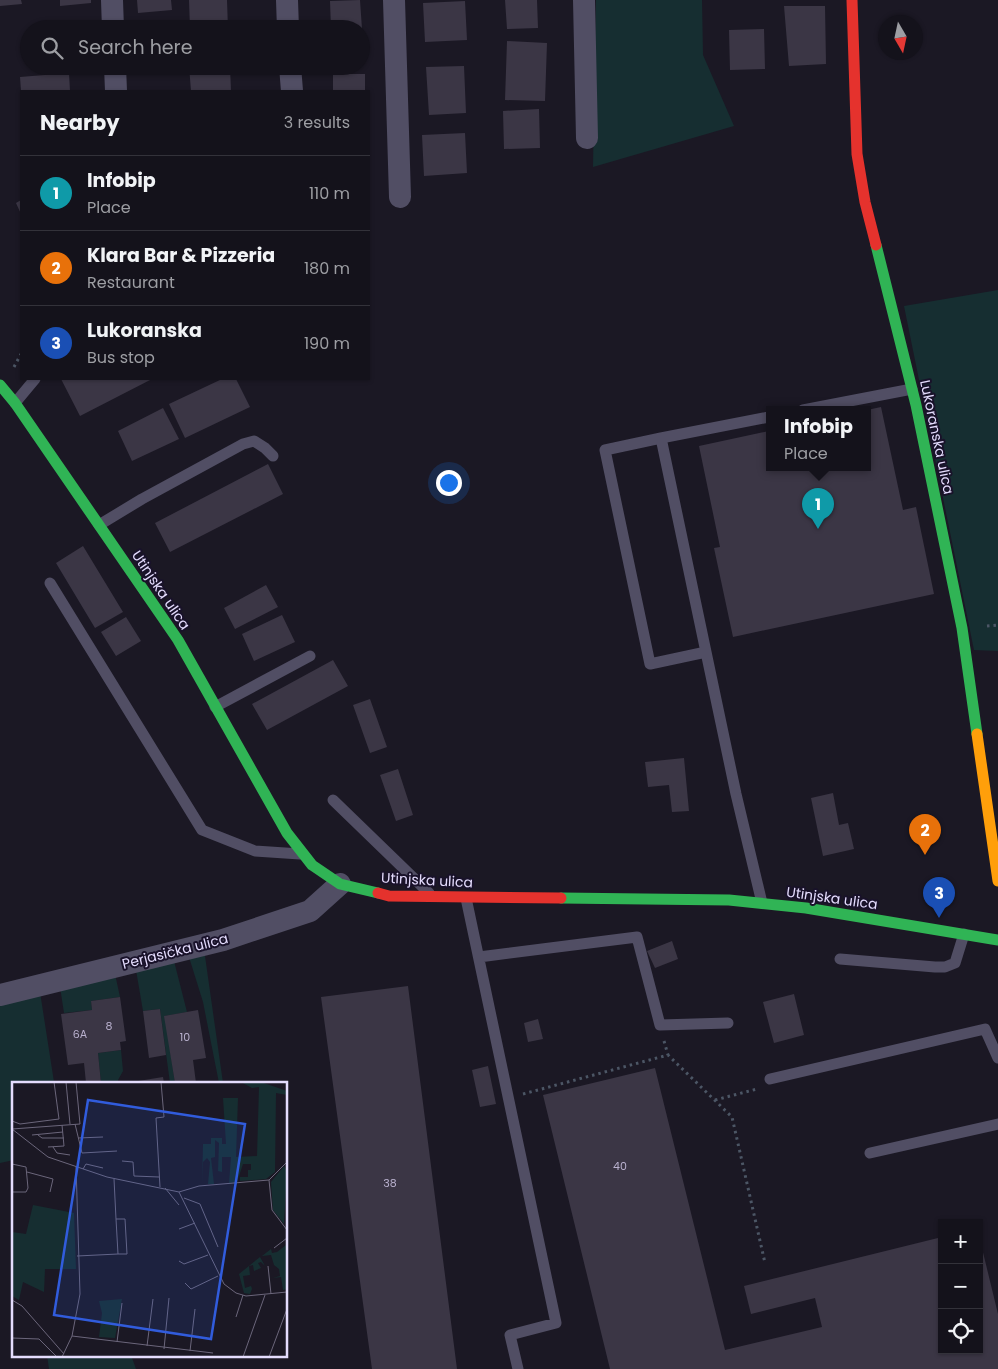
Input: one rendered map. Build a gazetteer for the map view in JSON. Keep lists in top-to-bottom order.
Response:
{
  "streets": {
    "street": ["Lukoranska ulica", "Utinjska ulica", "Perjasička ulica"]
  },
  "crossings": [
    ["Utinjska ulica", "Perjasička ulica"]
  ],
  "house_numbers": [
    "8",
    "6A",
    "10",
    "40",
    "38"
  ],
  "north": "bottom",
  "page": {
    "search": "Search here",
    "heading": ["Nearby", "3 results"],
    "list": [
      {
        "mark": "1",
        "name": "Infobip",
        "note": "Place",
        "value": "110 m"
      },
      {
        "mark": "2",
        "name": "Klara Bar & Pizzeria",
        "note": "Restaurant",
        "value": "180 m"
      },
      {
        "mark": "3",
        "name": "Lukoranska",
        "note": "Bus stop",
        "value": "190 m"
      }
    ],
    "popup": ["Infobip", "Place"],
    "pins": ["1", "2", "3"],
    "map_buttons": ["+", "−"]
  }
}
